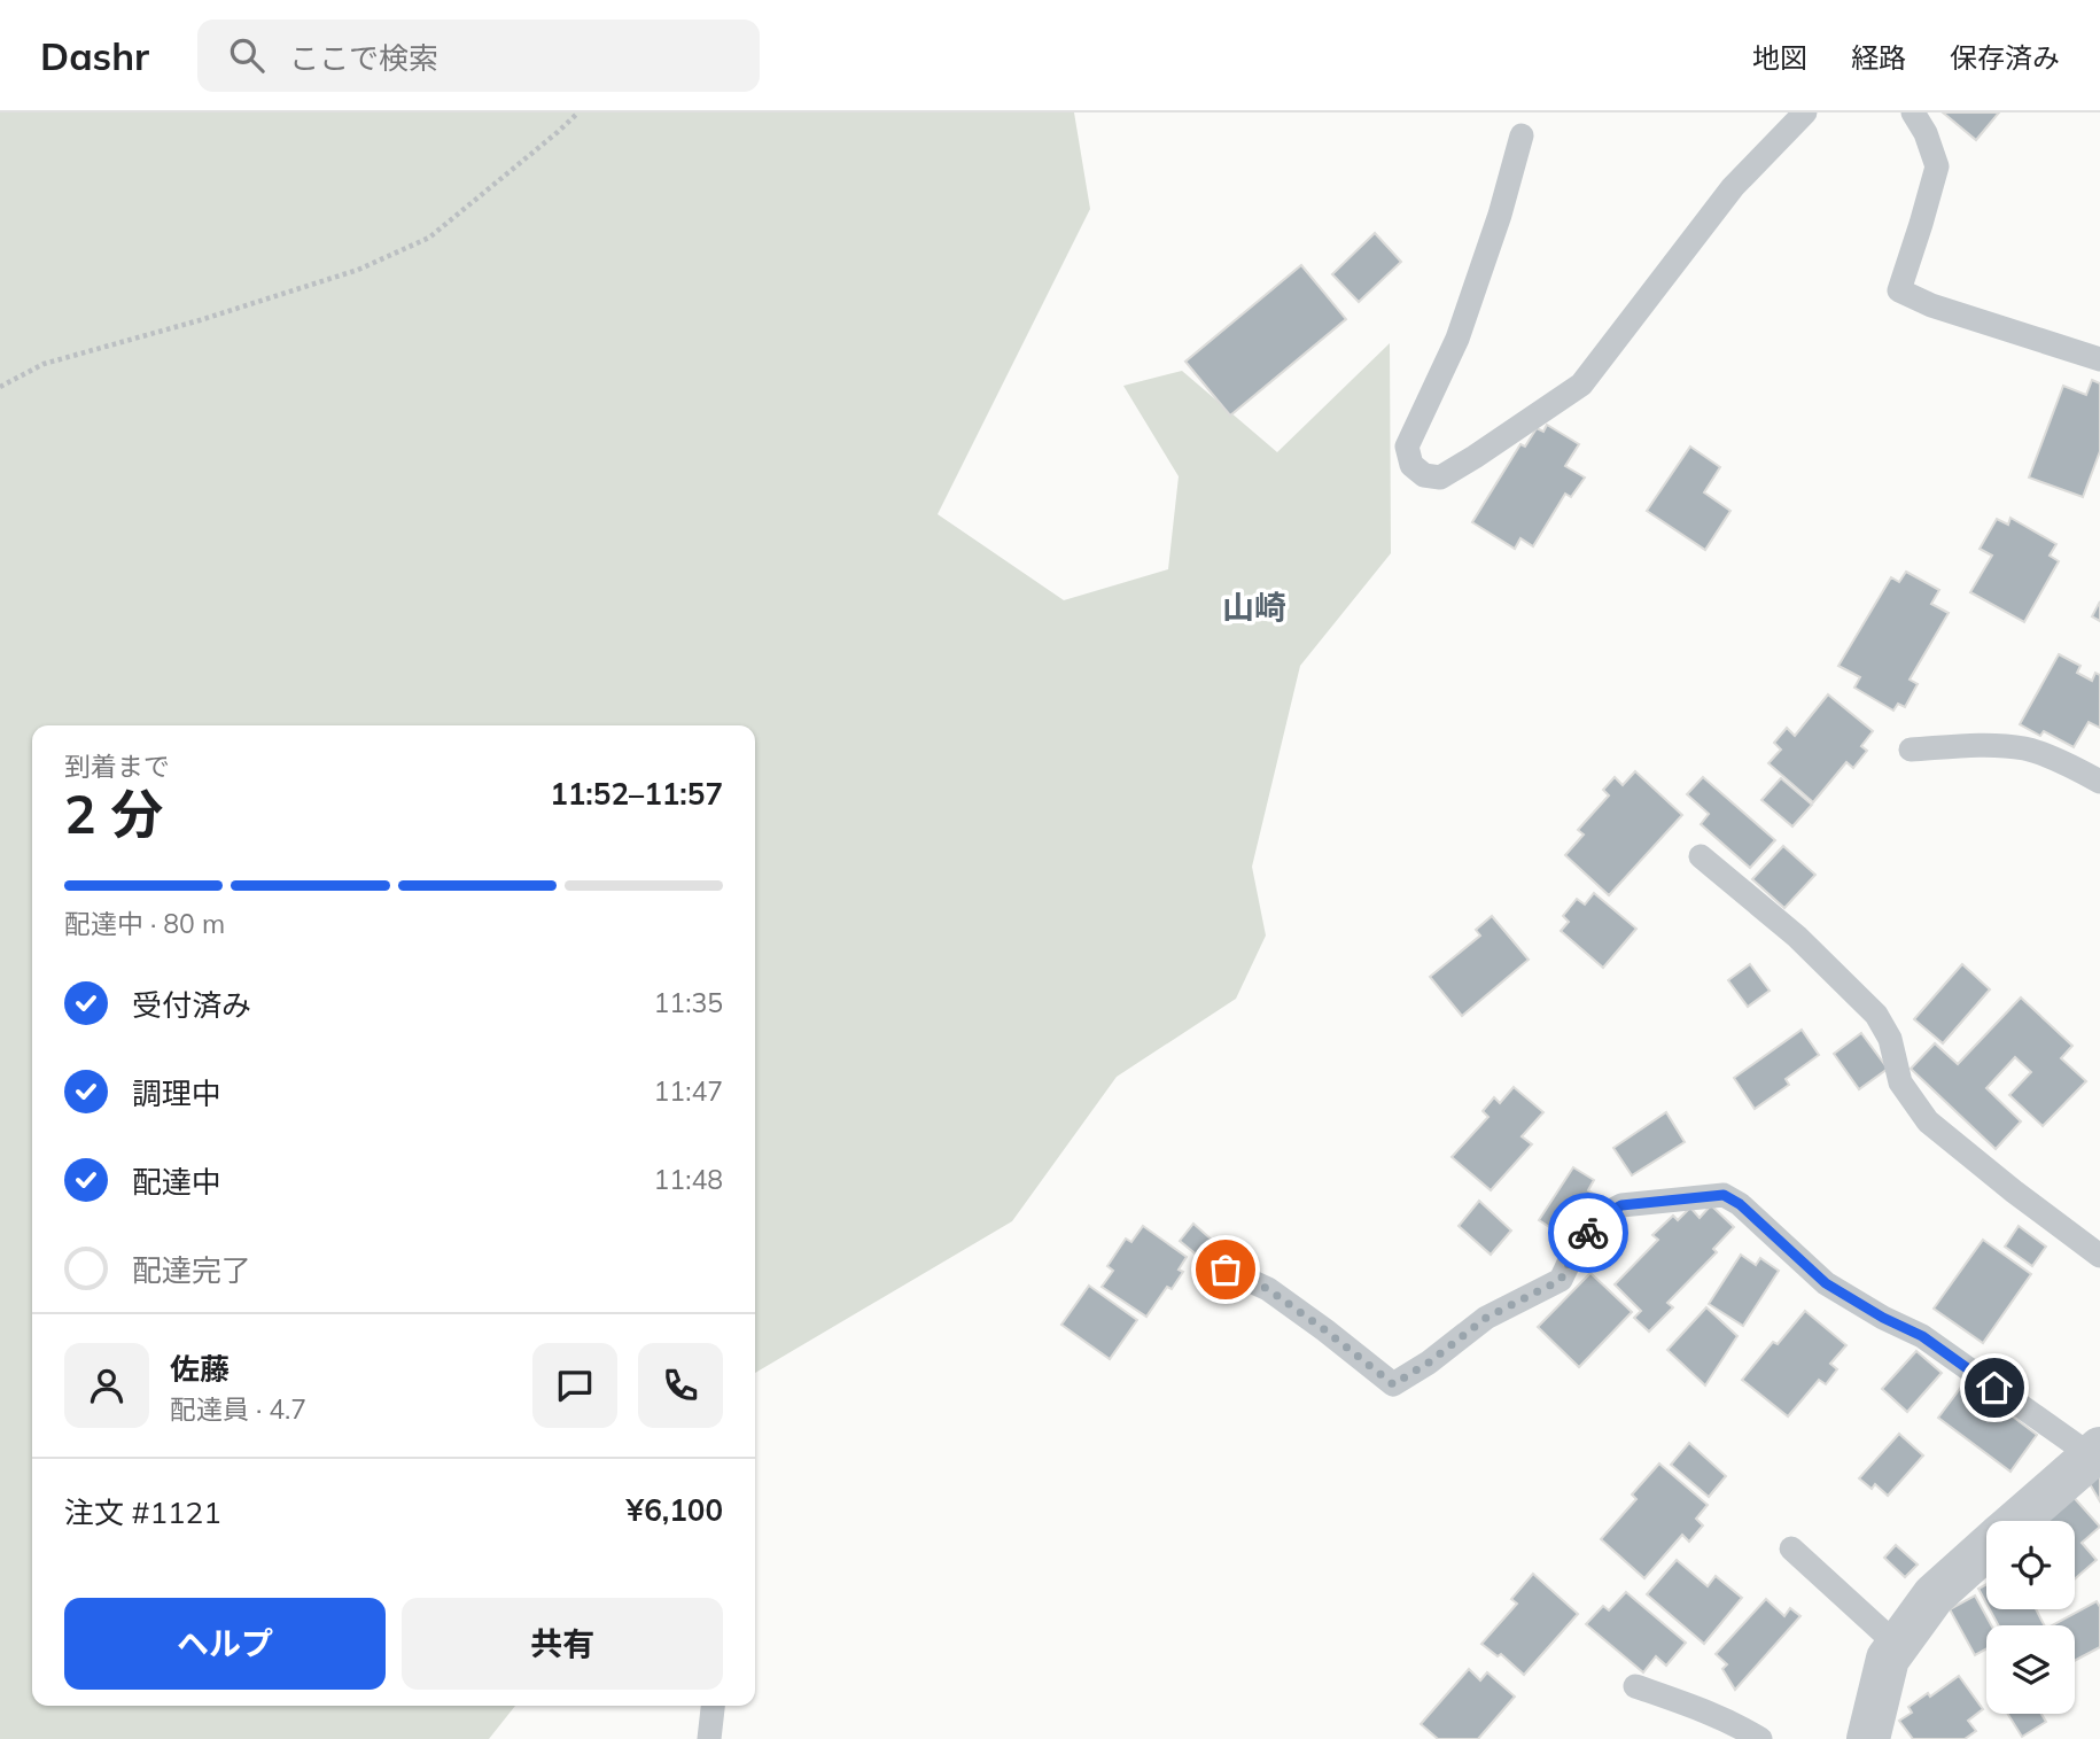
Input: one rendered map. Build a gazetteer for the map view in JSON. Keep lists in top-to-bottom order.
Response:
{
  "districts": ["山崎"],
  "page": {
    "header": "Dashr",
    "search": "ここで検索",
    "nav": ["地図", "経路", "保存済み"],
    "heading": ["2 分", "到着まで", "11:52–11:57"],
    "panel": [
      "佐藤",
      "配達員 · 4.7",
      "注文 #1121",
      "¥6,100"
    ],
    "bar": "配達中 · 80 m",
    "list": [
      ["受付済み", "11:35"],
      ["調理中", "11:47"],
      ["配達中", "11:48"],
      "配達完了"
    ],
    "buttons": ["ヘルプ", "共有"]
  }
}
